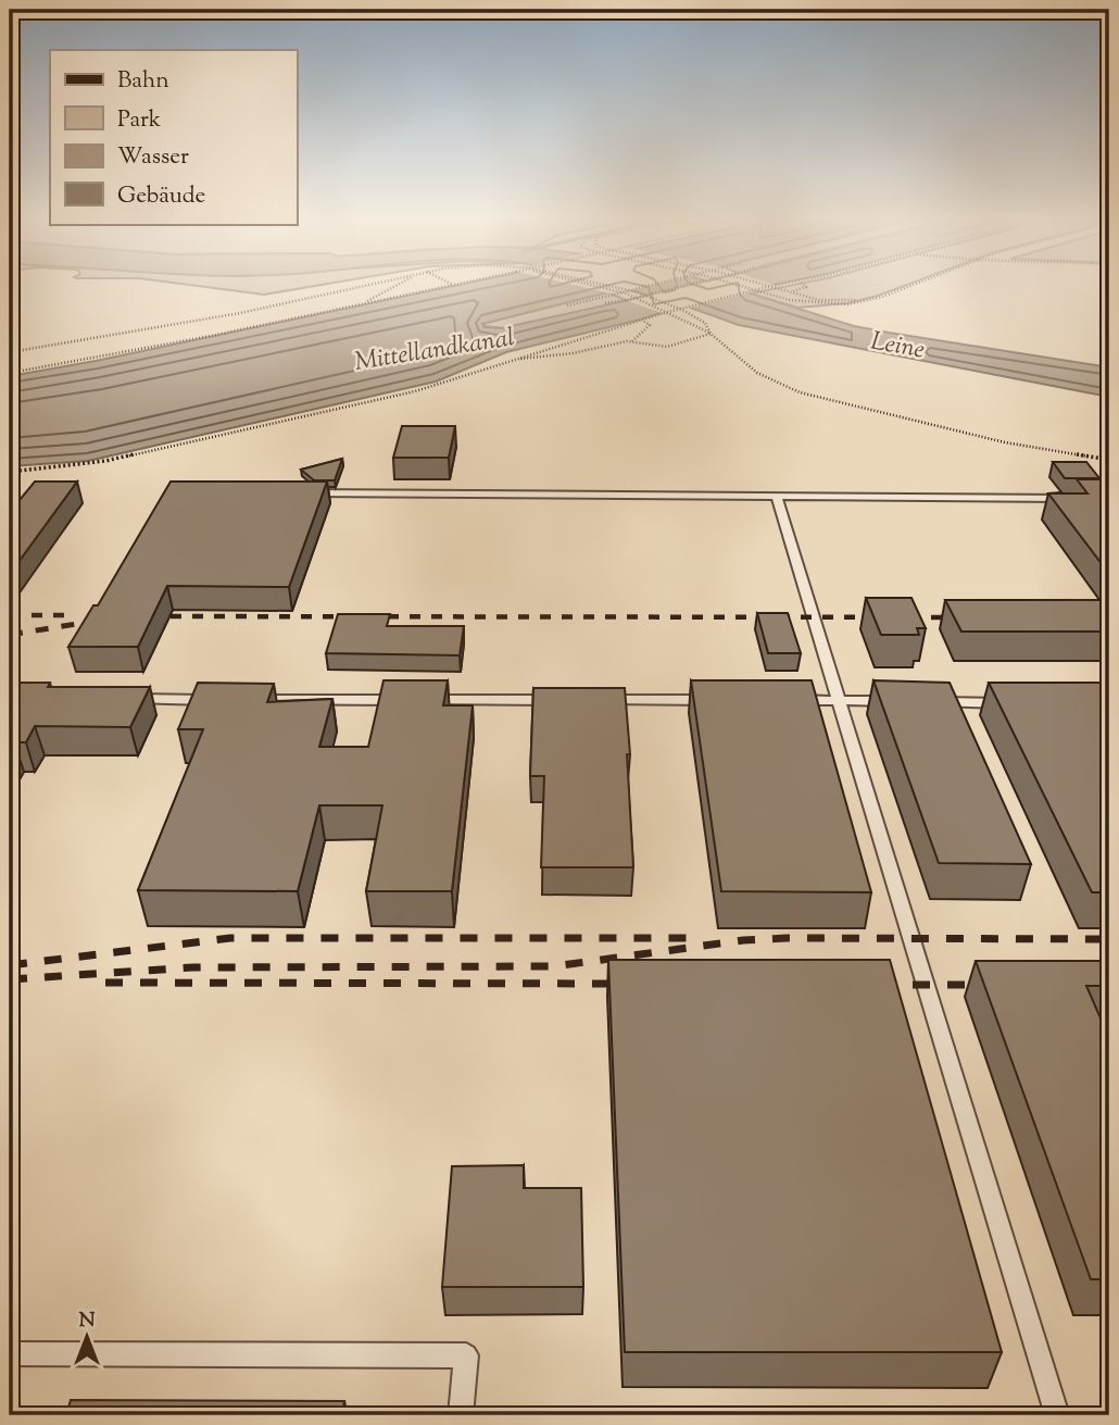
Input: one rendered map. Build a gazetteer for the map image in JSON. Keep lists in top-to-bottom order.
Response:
{
  "water": ["Leine", "Mittellandkanal"],
  "legend": [
    "Bahn",
    "Park",
    "Wasser",
    "Gebäude"
  ],
  "north": "top"
}
